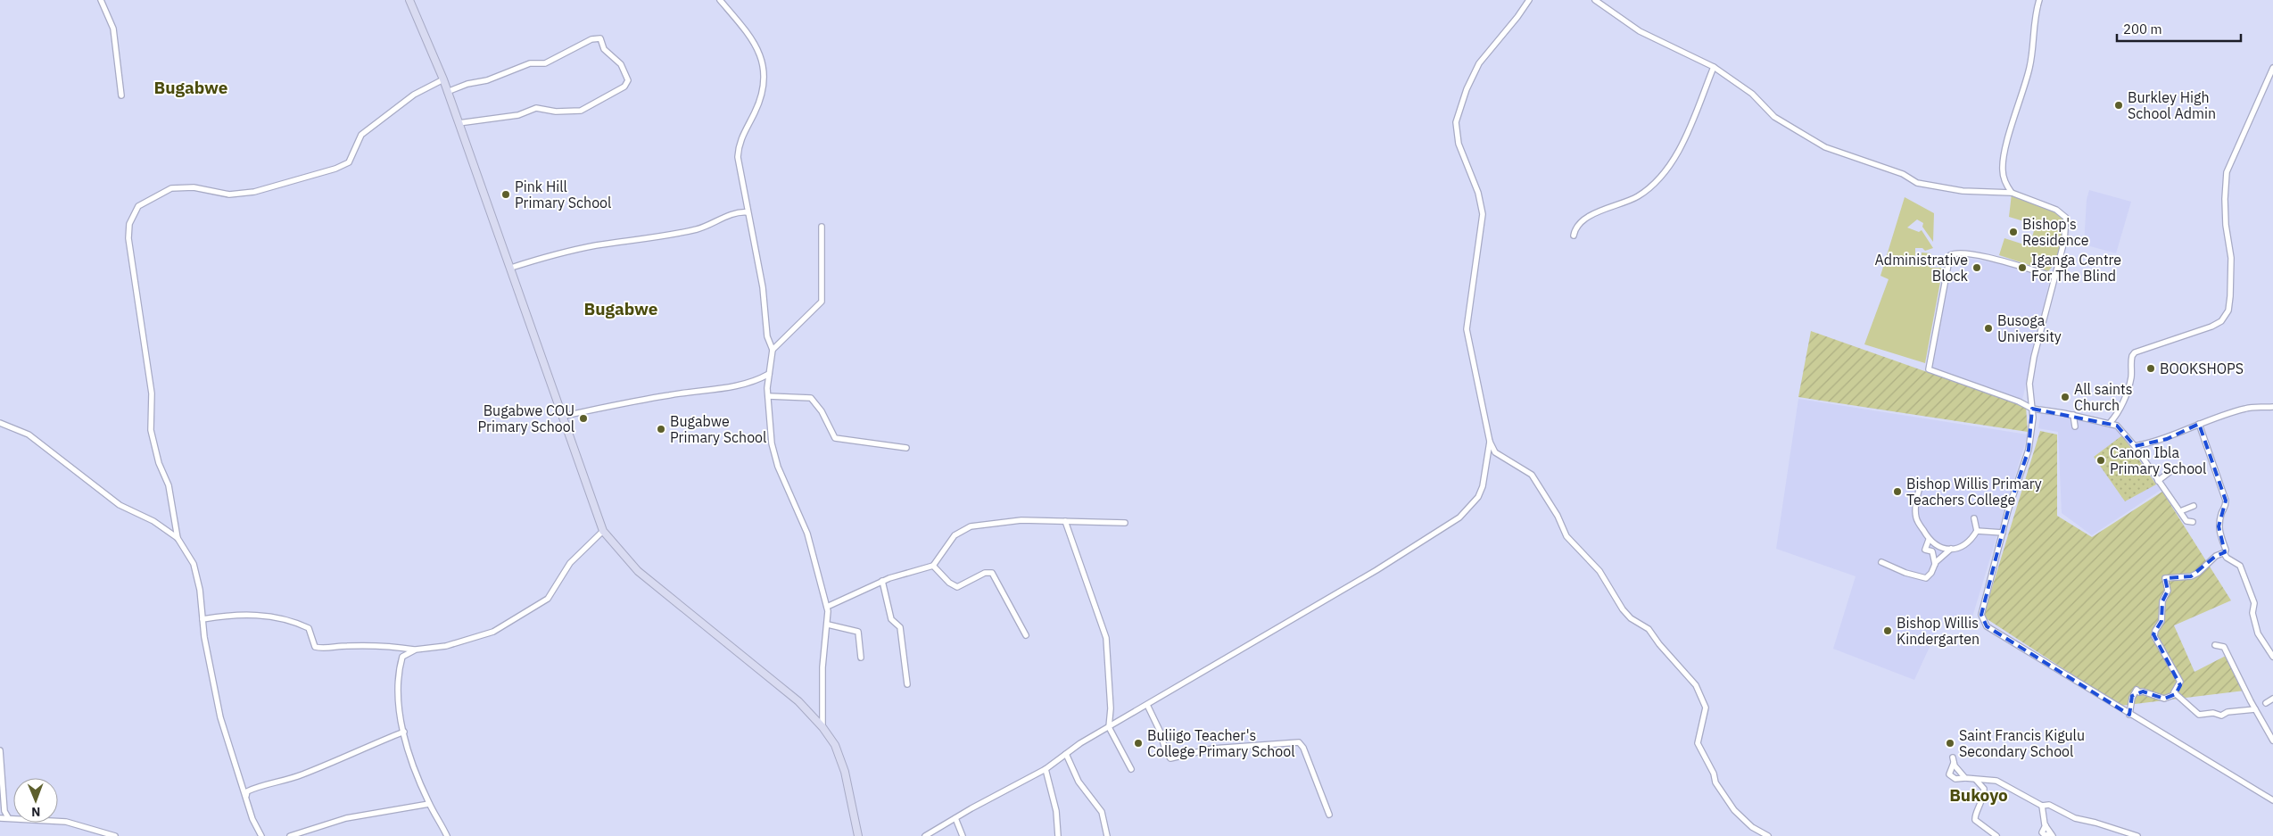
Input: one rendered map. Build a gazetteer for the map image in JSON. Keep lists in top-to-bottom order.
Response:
{
  "districts": ["Bugabwe", "Bugabwe", "Bukoyo"],
  "places": [
    "Burkley High School Admin",
    "Pink Hill Primary School",
    "Bishop's Residence",
    "Administrative Block",
    "Iganga Centre For The Blind",
    "Busoga University",
    "BOOKSHOPS",
    "All saints Church",
    "Bugabwe COU Primary School",
    "Bugabwe Primary School",
    "Canon Ibla Primary School",
    "Bishop Willis Primary Teachers College",
    "Bishop Willis Kindergarten",
    "Buliigo Teacher's College Primary School",
    "Saint Francis Kigulu Secondary School"
  ],
  "scale_bar": "200 m",
  "north": "bottom"
}
